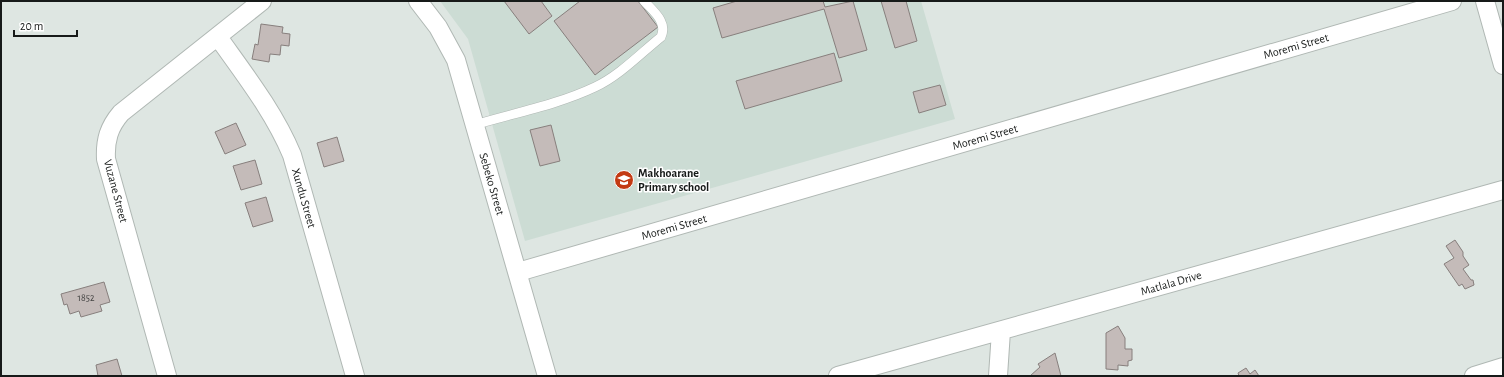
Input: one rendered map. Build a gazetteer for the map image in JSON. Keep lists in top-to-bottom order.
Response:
{
  "streets": {
    "street": [
      "Moremi Street",
      "Sebeko Street",
      "Vuzane Street",
      "Xundu Street",
      "Matlala Drive"
    ]
  },
  "crossings": [
    ["Moremi Street", "Sebeko Street"],
    ["Vuzane Street", "Xundu Street"]
  ],
  "places": {
    "school or university": ["Makhoarane Primary school"]
  },
  "house_numbers": ["1852"],
  "scale_bar": "20 m"
}
